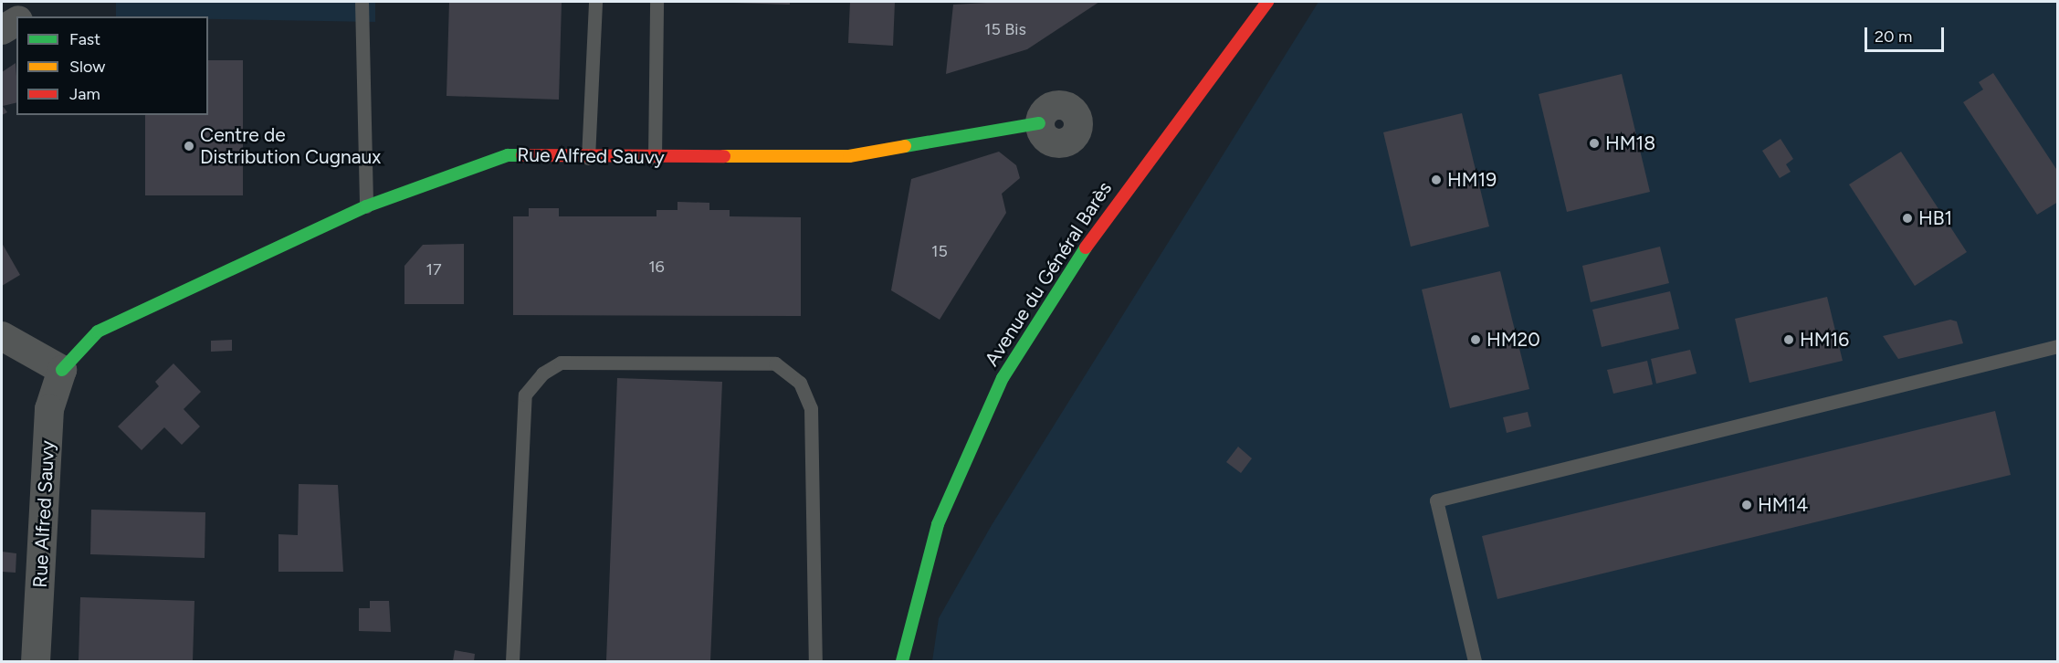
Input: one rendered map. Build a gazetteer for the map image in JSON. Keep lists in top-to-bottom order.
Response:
{
  "streets": {
    "street": ["Rue Alfred Sauvy", "Avenue du Général Barès"]
  },
  "places": [
    "HM18",
    "Centre de Distribution Cugnaux",
    "HM19",
    "HB1",
    "HM20",
    "HM16",
    "HM14"
  ],
  "house_numbers": [
    "15 Bis",
    "15",
    "16",
    "17"
  ],
  "legend": ["Fast", "Slow", "Jam"],
  "scale_bar": "20 m"
}
